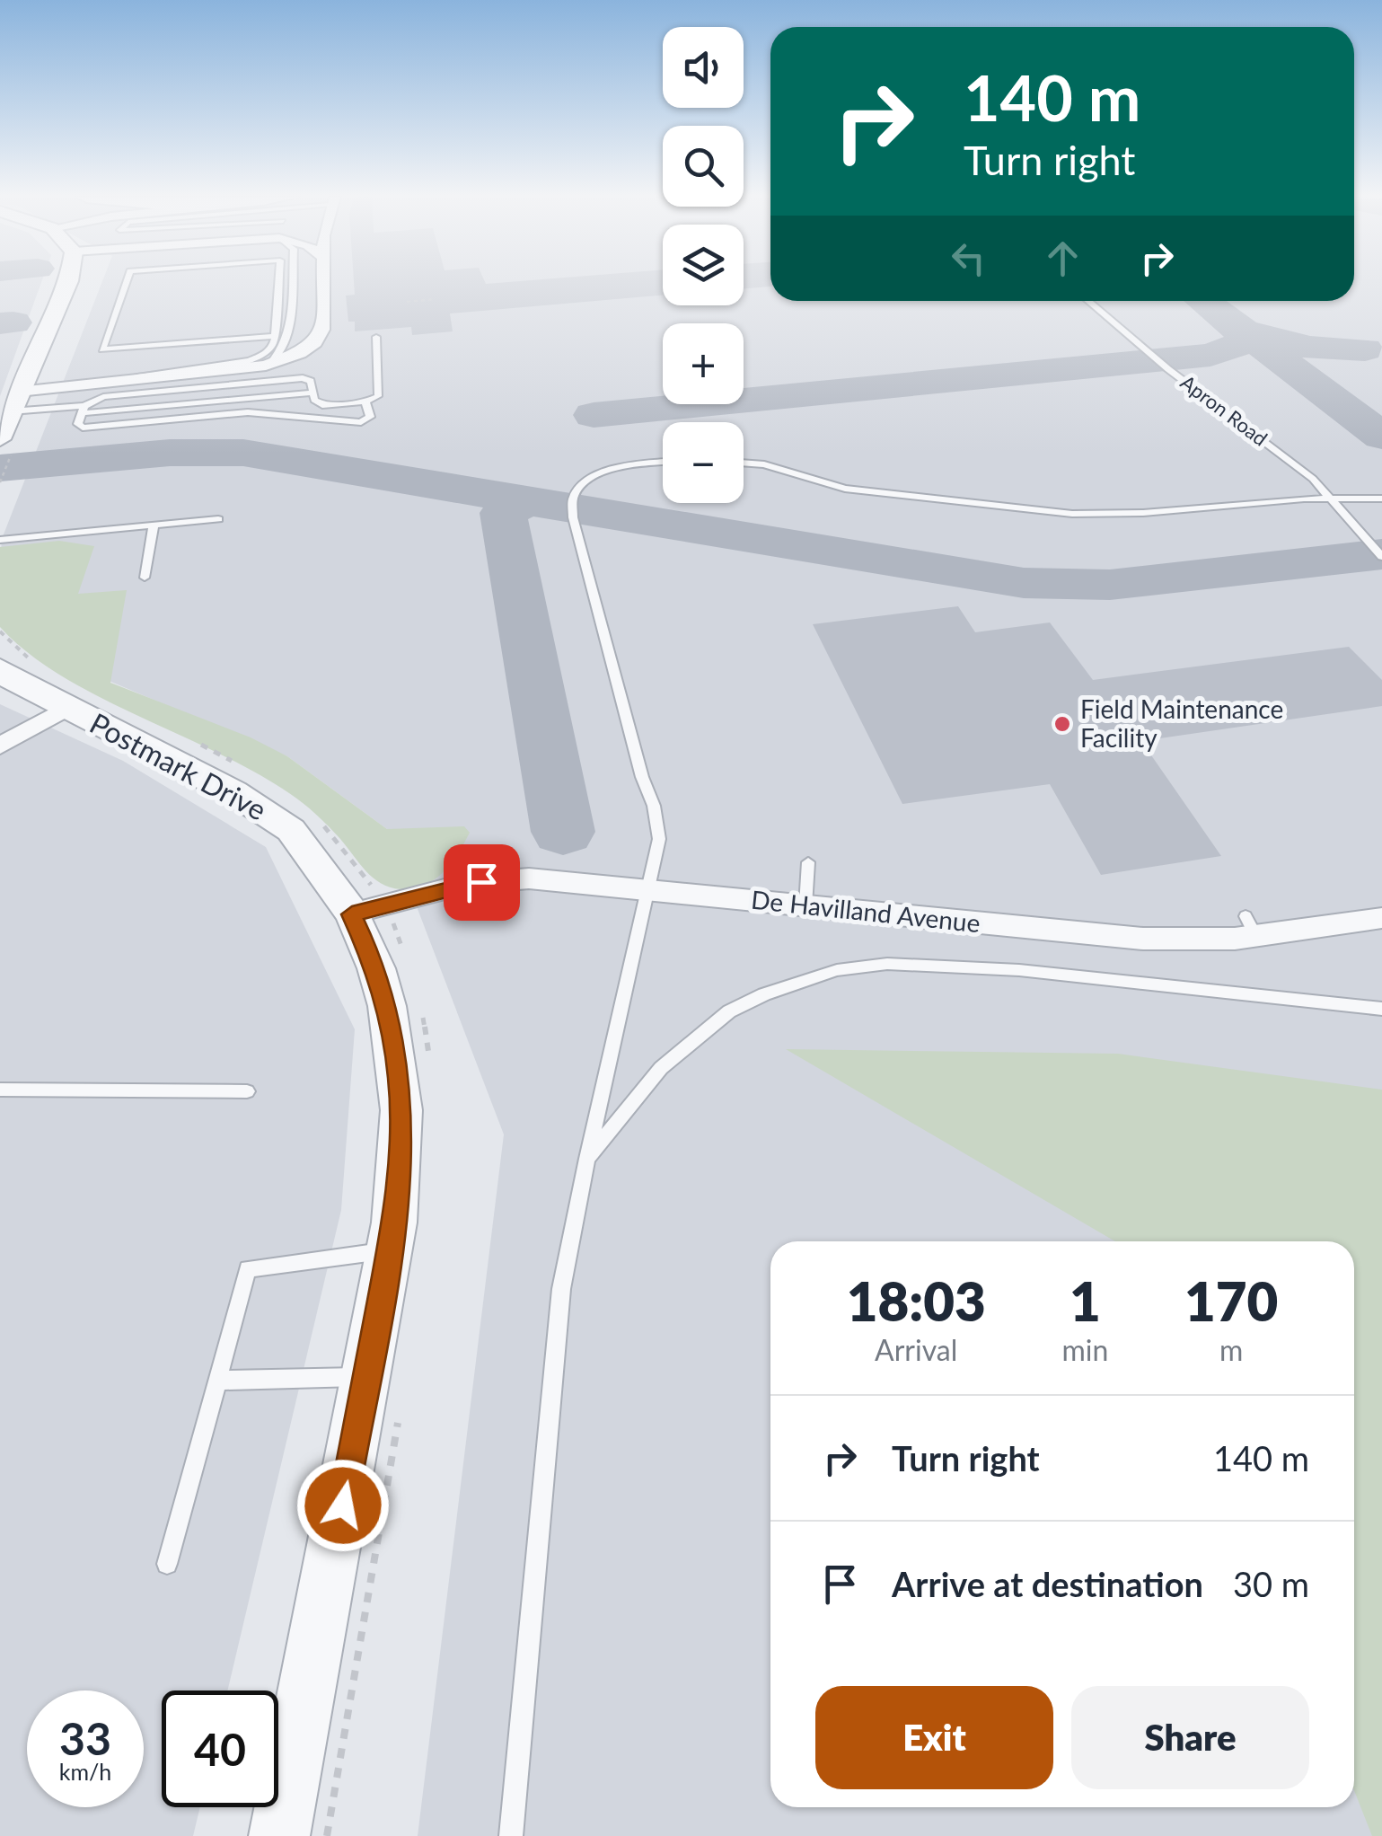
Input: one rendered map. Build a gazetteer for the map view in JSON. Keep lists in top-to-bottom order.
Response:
{
  "streets": {
    "street": ["Postmark Drive", "De Havilland Avenue"],
    "lane": ["Apron Road"]
  },
  "crossings": [
    ["Postmark Drive", "De Havilland Avenue"]
  ],
  "places": ["Field Maintenance Facility"],
  "page": {
    "map_buttons": ["+", "−"],
    "turn": ["140 m", "Turn right"],
    "eta": [
      "18:03",
      "Arrival",
      "1",
      "min",
      "170",
      "m"
    ],
    "list": [
      {
        "name": "Turn right",
        "value": "140 m"
      },
      {
        "name": "Arrive at destination",
        "value": "30 m"
      }
    ],
    "buttons": ["Exit", "Share"],
    "speed": "33 km/h",
    "limit": "40"
  }
}
